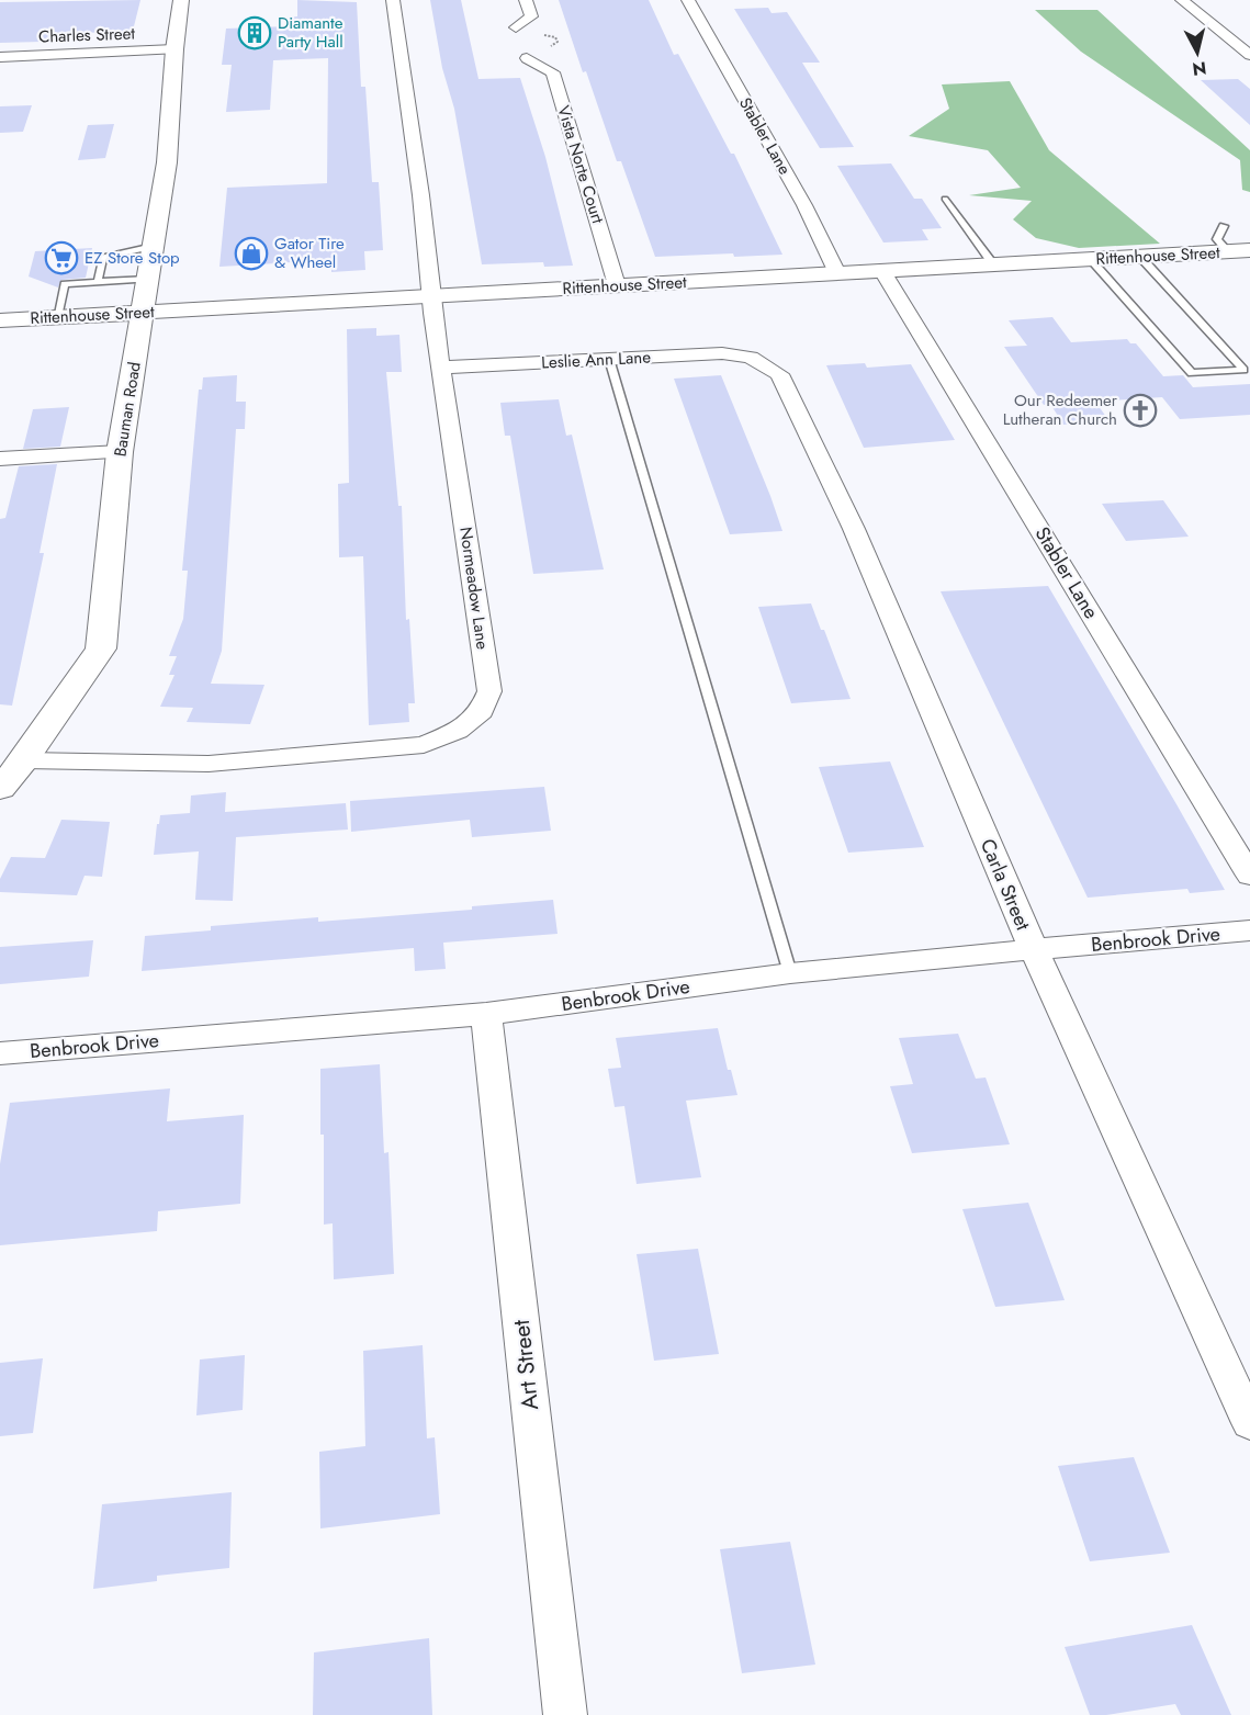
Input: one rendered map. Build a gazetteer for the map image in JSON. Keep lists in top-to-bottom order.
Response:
{
  "streets": {
    "street": [
      "Charles Street",
      "Stabler Lane",
      "Vista Norte Court",
      "Rittenhouse Street",
      "Leslie Ann Lane",
      "Bauman Road",
      "Normeadow Lane",
      "Carla Street",
      "Benbrook Drive",
      "Art Street"
    ]
  },
  "crossings": [
    ["Charles Street", "Bauman Road"],
    ["Stabler Lane", "Rittenhouse Street"],
    ["Vista Norte Court", "Rittenhouse Street"],
    ["Rittenhouse Street", "Bauman Road"],
    ["Rittenhouse Street", "Normeadow Lane"],
    ["Leslie Ann Lane", "Normeadow Lane"],
    ["Leslie Ann Lane", "Carla Street"],
    ["Bauman Road", "Normeadow Lane"],
    ["Carla Street", "Benbrook Drive"],
    ["Benbrook Drive", "Art Street"]
  ],
  "places": {
    "building": ["Diamante Party Hall"],
    "shop": ["Gator Tire & Wheel"],
    "supermarket": ["EZ Store Stop"],
    "church": ["Our Redeemer Lutheran Church"]
  },
  "north": "bottom"
}
